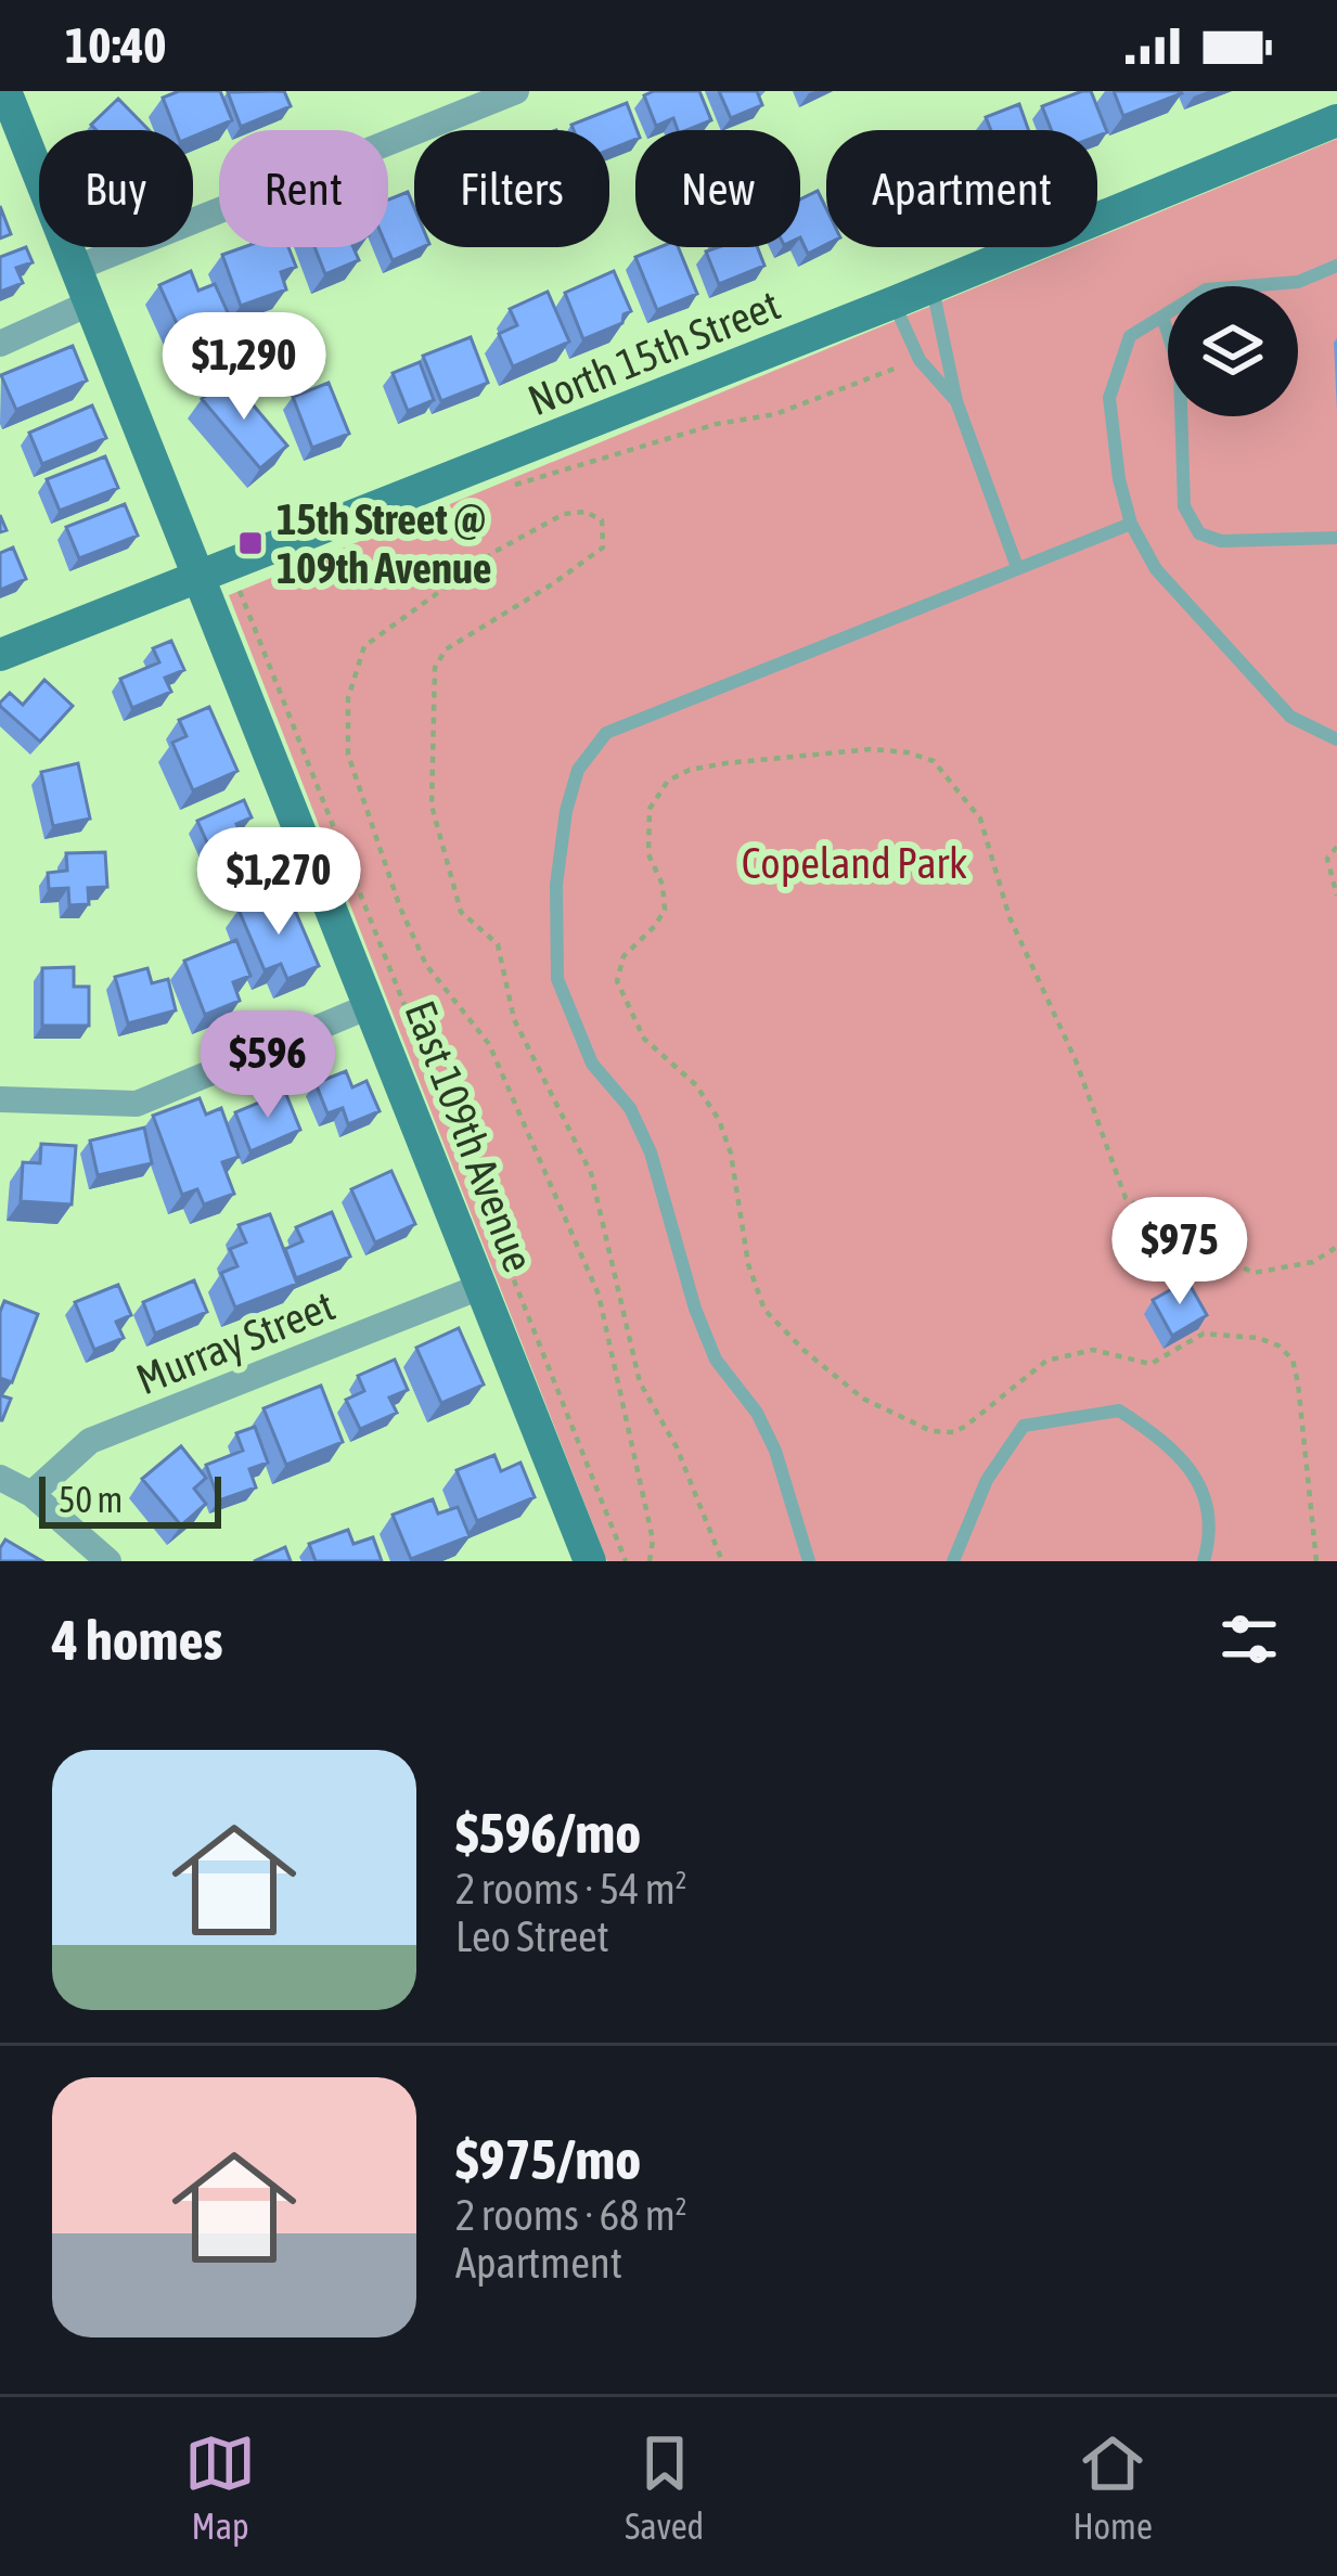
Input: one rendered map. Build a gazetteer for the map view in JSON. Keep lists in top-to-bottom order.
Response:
{
  "streets": {
    "street": ["North 15th Street", "East 109th Avenue", "Murray Street"]
  },
  "crossings": [
    ["North 15th Street", "East 109th Avenue"],
    ["East 109th Avenue", "Murray Street"]
  ],
  "parks": ["Copeland Park"],
  "places": {
    "transit": ["15th Street @ 109th Avenue"]
  },
  "scale_bar": "50 m",
  "page": {
    "status": "10:40",
    "chip": [
      "Buy",
      "Rent",
      "Filters",
      "New",
      "Apartment"
    ],
    "price": [
      "$1,290",
      "$1,270",
      "$596",
      "$975"
    ],
    "scale": "50 m",
    "heading": "4 homes",
    "list": [
      {
        "name": "$596/mo",
        "note": "2 rooms · 54 m² · Leo Street"
      },
      {
        "name": "$975/mo",
        "note": "2 rooms · 68 m² · Apartment"
      }
    ],
    "tabs": ["Map", "Saved", "Home"]
  }
}
